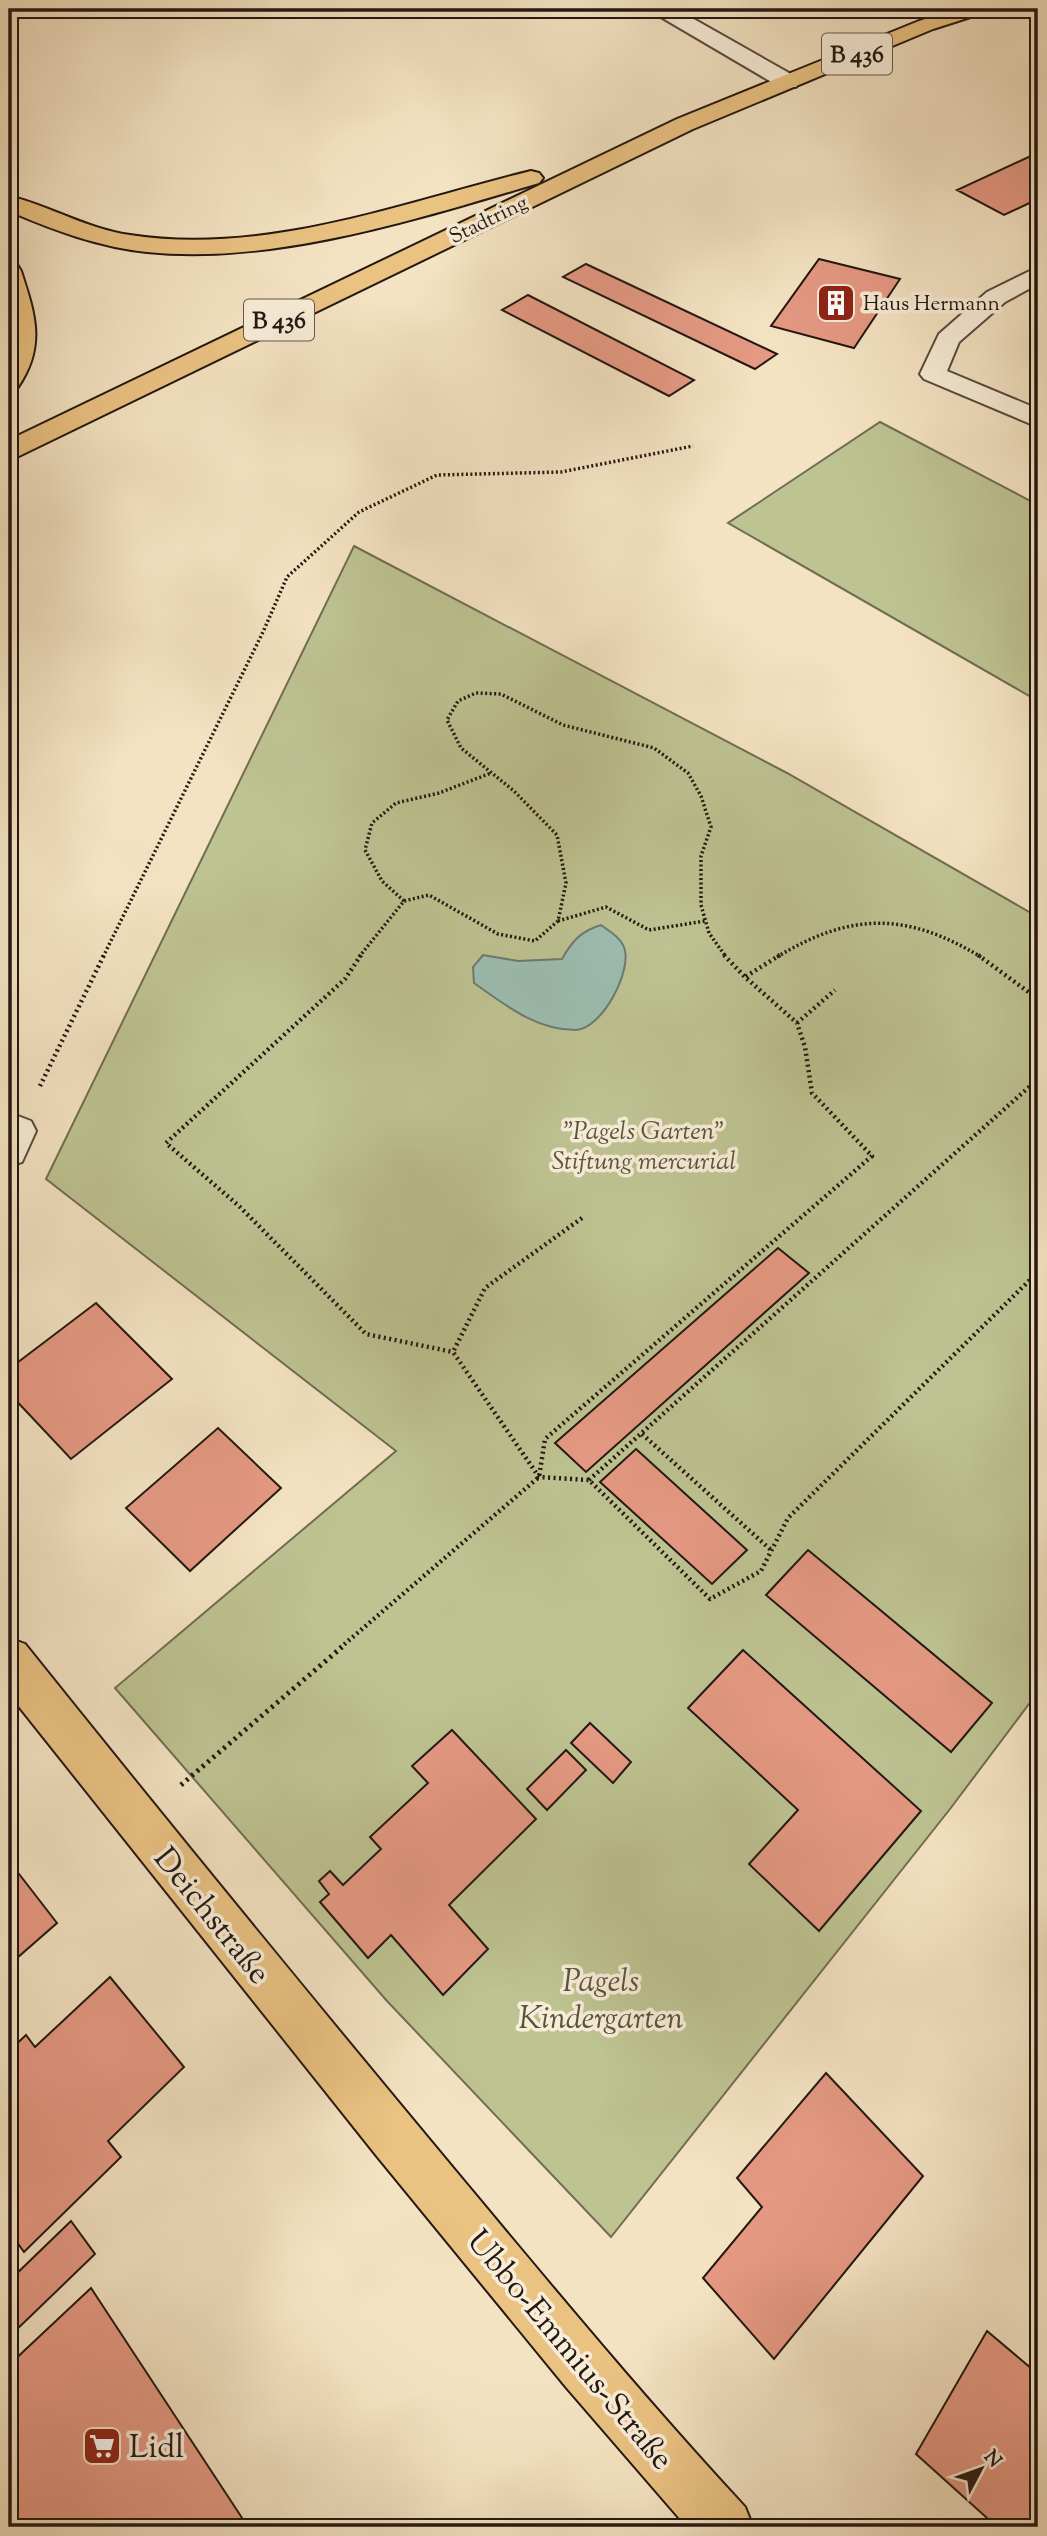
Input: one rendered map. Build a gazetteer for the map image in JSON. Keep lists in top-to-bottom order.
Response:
{
  "streets": {
    "main road": [
      "B 436",
      "Stadtring",
      "Deichstraße",
      "Ubbo-Emmius-Straße"
    ]
  },
  "crossings": [
    ["Deichstraße", "Ubbo-Emmius-Straße"]
  ],
  "parks": ["\"Pagels Garten\" Stiftung mercurial", "Pagels Kindergarten"],
  "places": {
    "building": ["Haus Hermann"],
    "supermarket": ["Lidl"]
  },
  "north": "top right"
}
